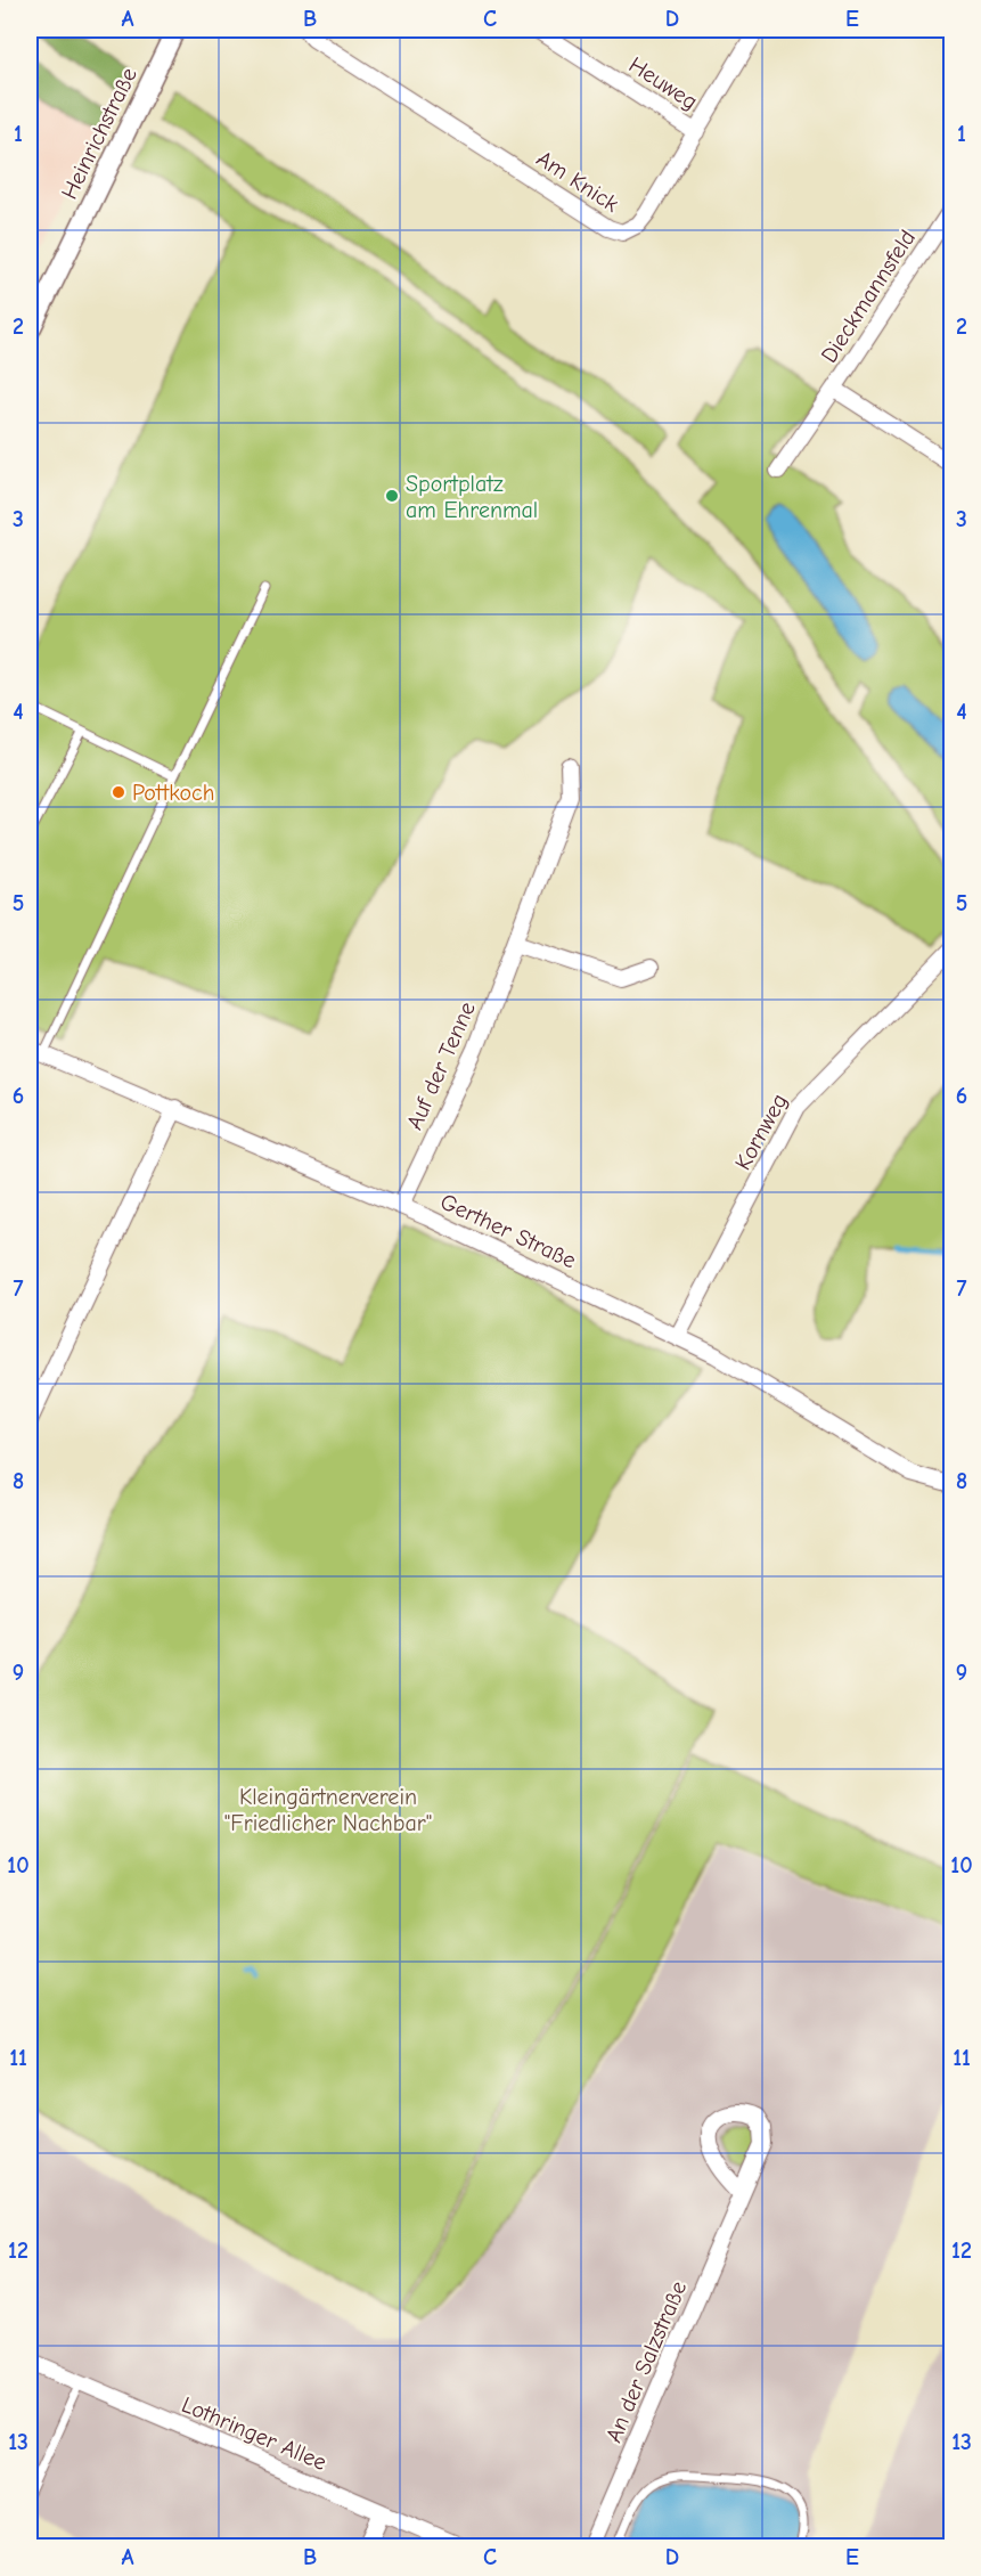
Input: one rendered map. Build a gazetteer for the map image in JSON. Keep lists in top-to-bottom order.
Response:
{
  "streets": {
    "street": [
      "Heuweg",
      "Heinrichstraße",
      "Am Knick",
      "Dieckmannsfeld",
      "Auf der Tenne",
      "Kornweg",
      "Gerther Straße",
      "An der Salzstraße",
      "Lothringer Allee"
    ]
  },
  "crossings": [
    ["Heuweg", "Am Knick"],
    ["Auf der Tenne", "Gerther Straße"],
    ["Kornweg", "Gerther Straße"]
  ],
  "parks": ["Kleingärtnerverein \"Friedlicher Nachbar\""],
  "places": ["Sportplatz am Ehrenmal", "Pottkoch"],
  "grid": {
    "columns": [
      "A",
      "B",
      "C",
      "D",
      "E"
    ],
    "rows": [
      "1",
      "2",
      "3",
      "4",
      "5",
      "6",
      "7",
      "8",
      "9",
      "10",
      "11",
      "12",
      "13"
    ]
  }
}
